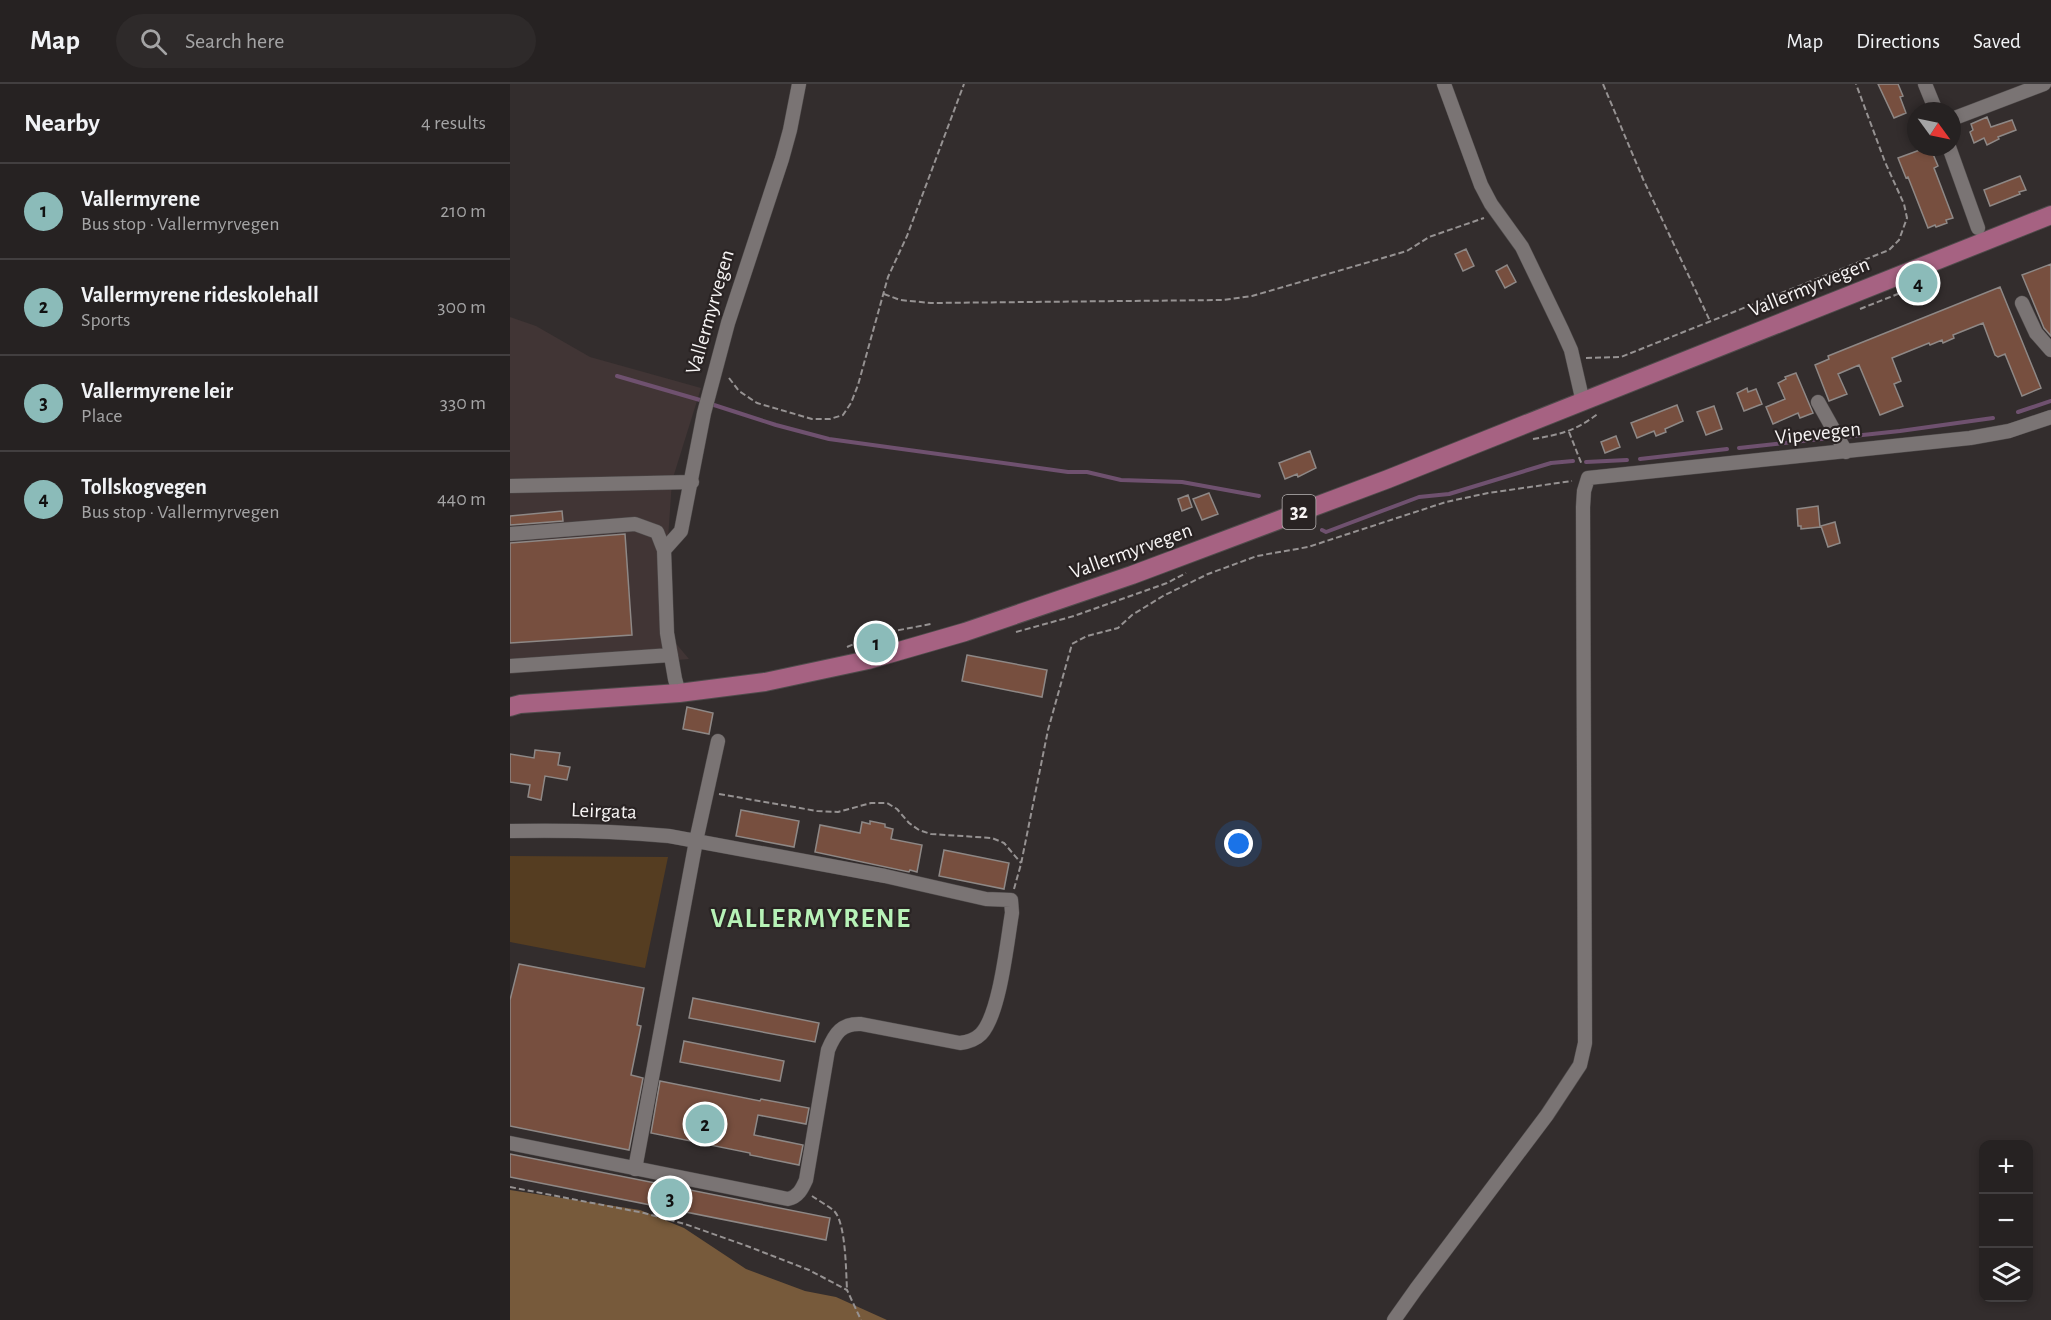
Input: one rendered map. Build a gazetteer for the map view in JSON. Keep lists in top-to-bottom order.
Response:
{
  "streets": {
    "main road": ["Vallermyrvegen", "32"],
    "street": ["Vipevegen", "Leirgata"]
  },
  "districts": ["VALLERMYRENE"],
  "north": "bottom right",
  "page": {
    "header": "Map",
    "search": "Search here",
    "nav": ["Map", "Directions", "Saved"],
    "heading": ["Nearby", "4 results"],
    "list": [
      {
        "mark": "1",
        "name": "Vallermyrene",
        "note": "Bus stop · Vallermyrvegen",
        "value": "210 m"
      },
      {
        "mark": "2",
        "name": "Vallermyrene rideskolehall",
        "note": "Sports",
        "value": "300 m"
      },
      {
        "mark": "3",
        "name": "Vallermyrene leir",
        "note": "Place",
        "value": "330 m"
      },
      {
        "mark": "4",
        "name": "Tollskogvegen",
        "note": "Bus stop · Vallermyrvegen",
        "value": "440 m"
      }
    ],
    "pins": [
      "4",
      "1",
      "2",
      "3"
    ],
    "map_buttons": ["+", "−"]
  }
}
